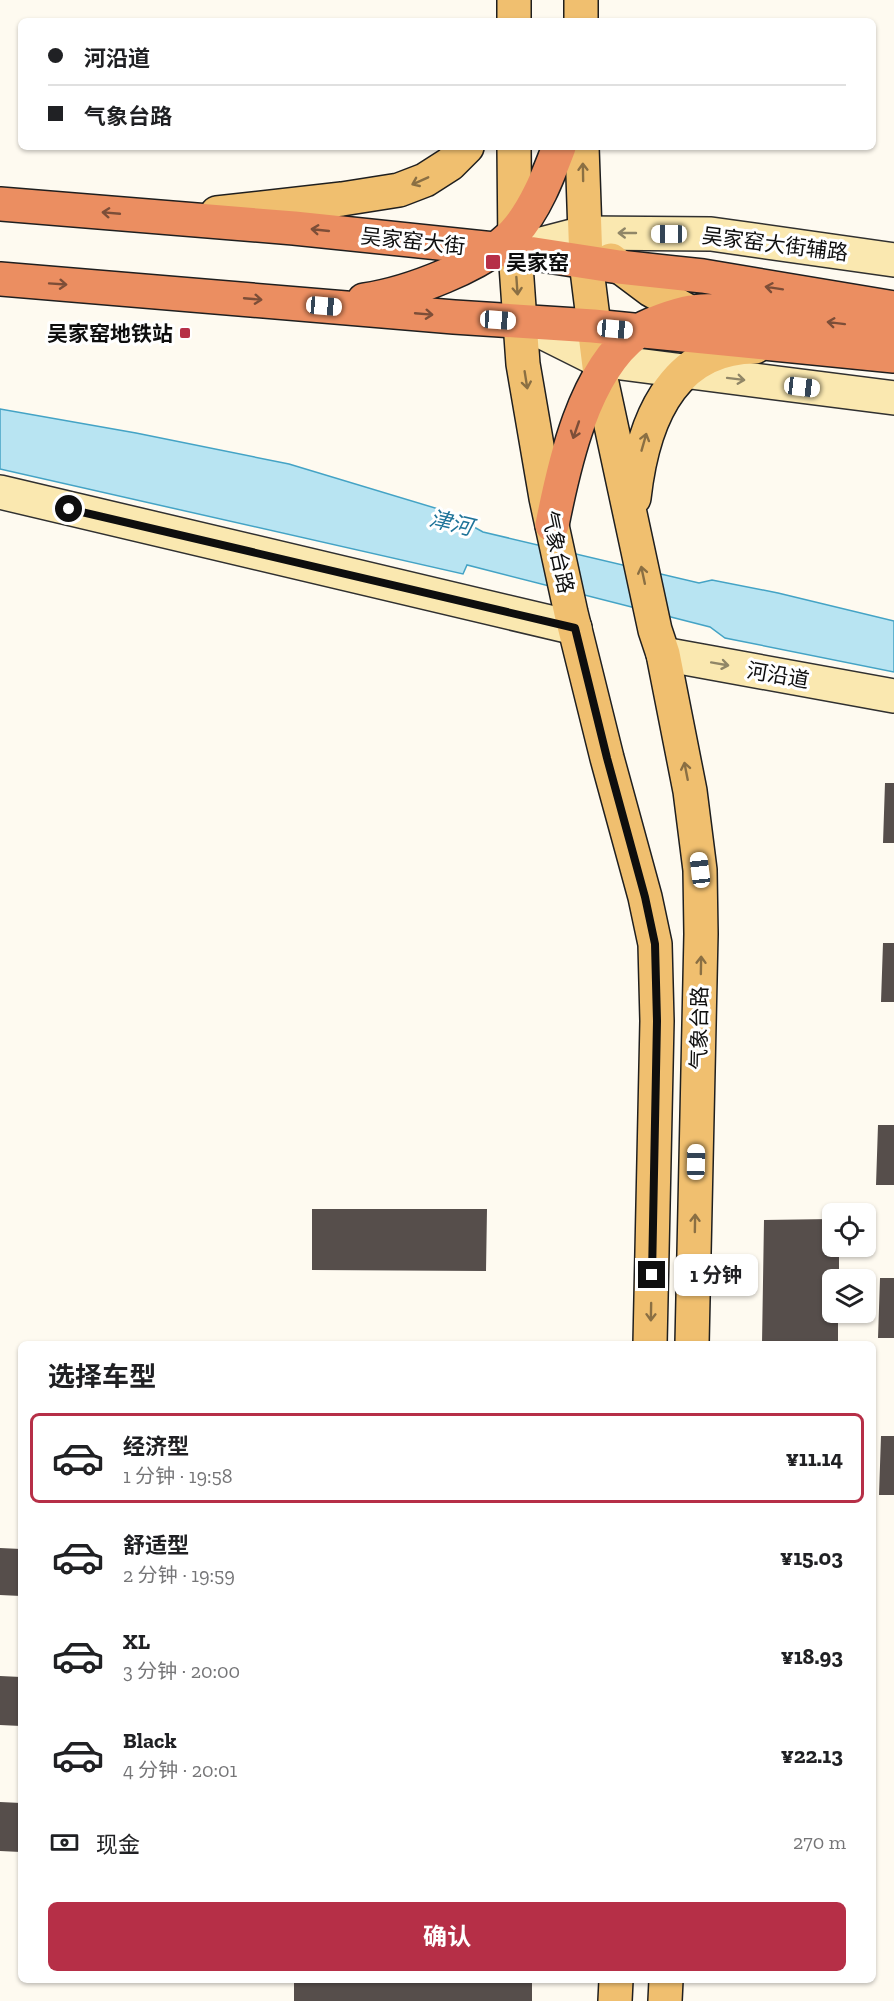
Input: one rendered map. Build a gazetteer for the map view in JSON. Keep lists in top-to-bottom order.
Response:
{
  "streets": {
    "highway": ["吴家窑大街"],
    "main road": ["气象台路"],
    "street": ["吴家窑大街辅路", "河沿道"]
  },
  "crossings": [
    ["吴家窑大街", "吴家窑大街辅路"],
    ["吴家窑大街", "气象台路"],
    ["吴家窑大街辅路", "气象台路"],
    ["气象台路", "河沿道"]
  ],
  "water": ["津河"],
  "places": {
    "transit": ["吴家窑", "吴家窑地铁站"]
  },
  "page": {
    "banner": ["河沿道", "气象台路"],
    "bubble": "1 分钟",
    "heading": "选择车型",
    "list": [
      {
        "name": "经济型",
        "note": "1 分钟 · 19:58",
        "value": "¥11.14"
      },
      {
        "name": "舒适型",
        "note": "2 分钟 · 19:59",
        "value": "¥15.03"
      },
      {
        "name": "XL",
        "note": "3 分钟 · 20:00",
        "value": "¥18.93"
      },
      {
        "name": "Black",
        "note": "4 分钟 · 20:01",
        "value": "¥22.13"
      }
    ],
    "pay": ["现金", "270 m"],
    "buttons": "确认"
  }
}
